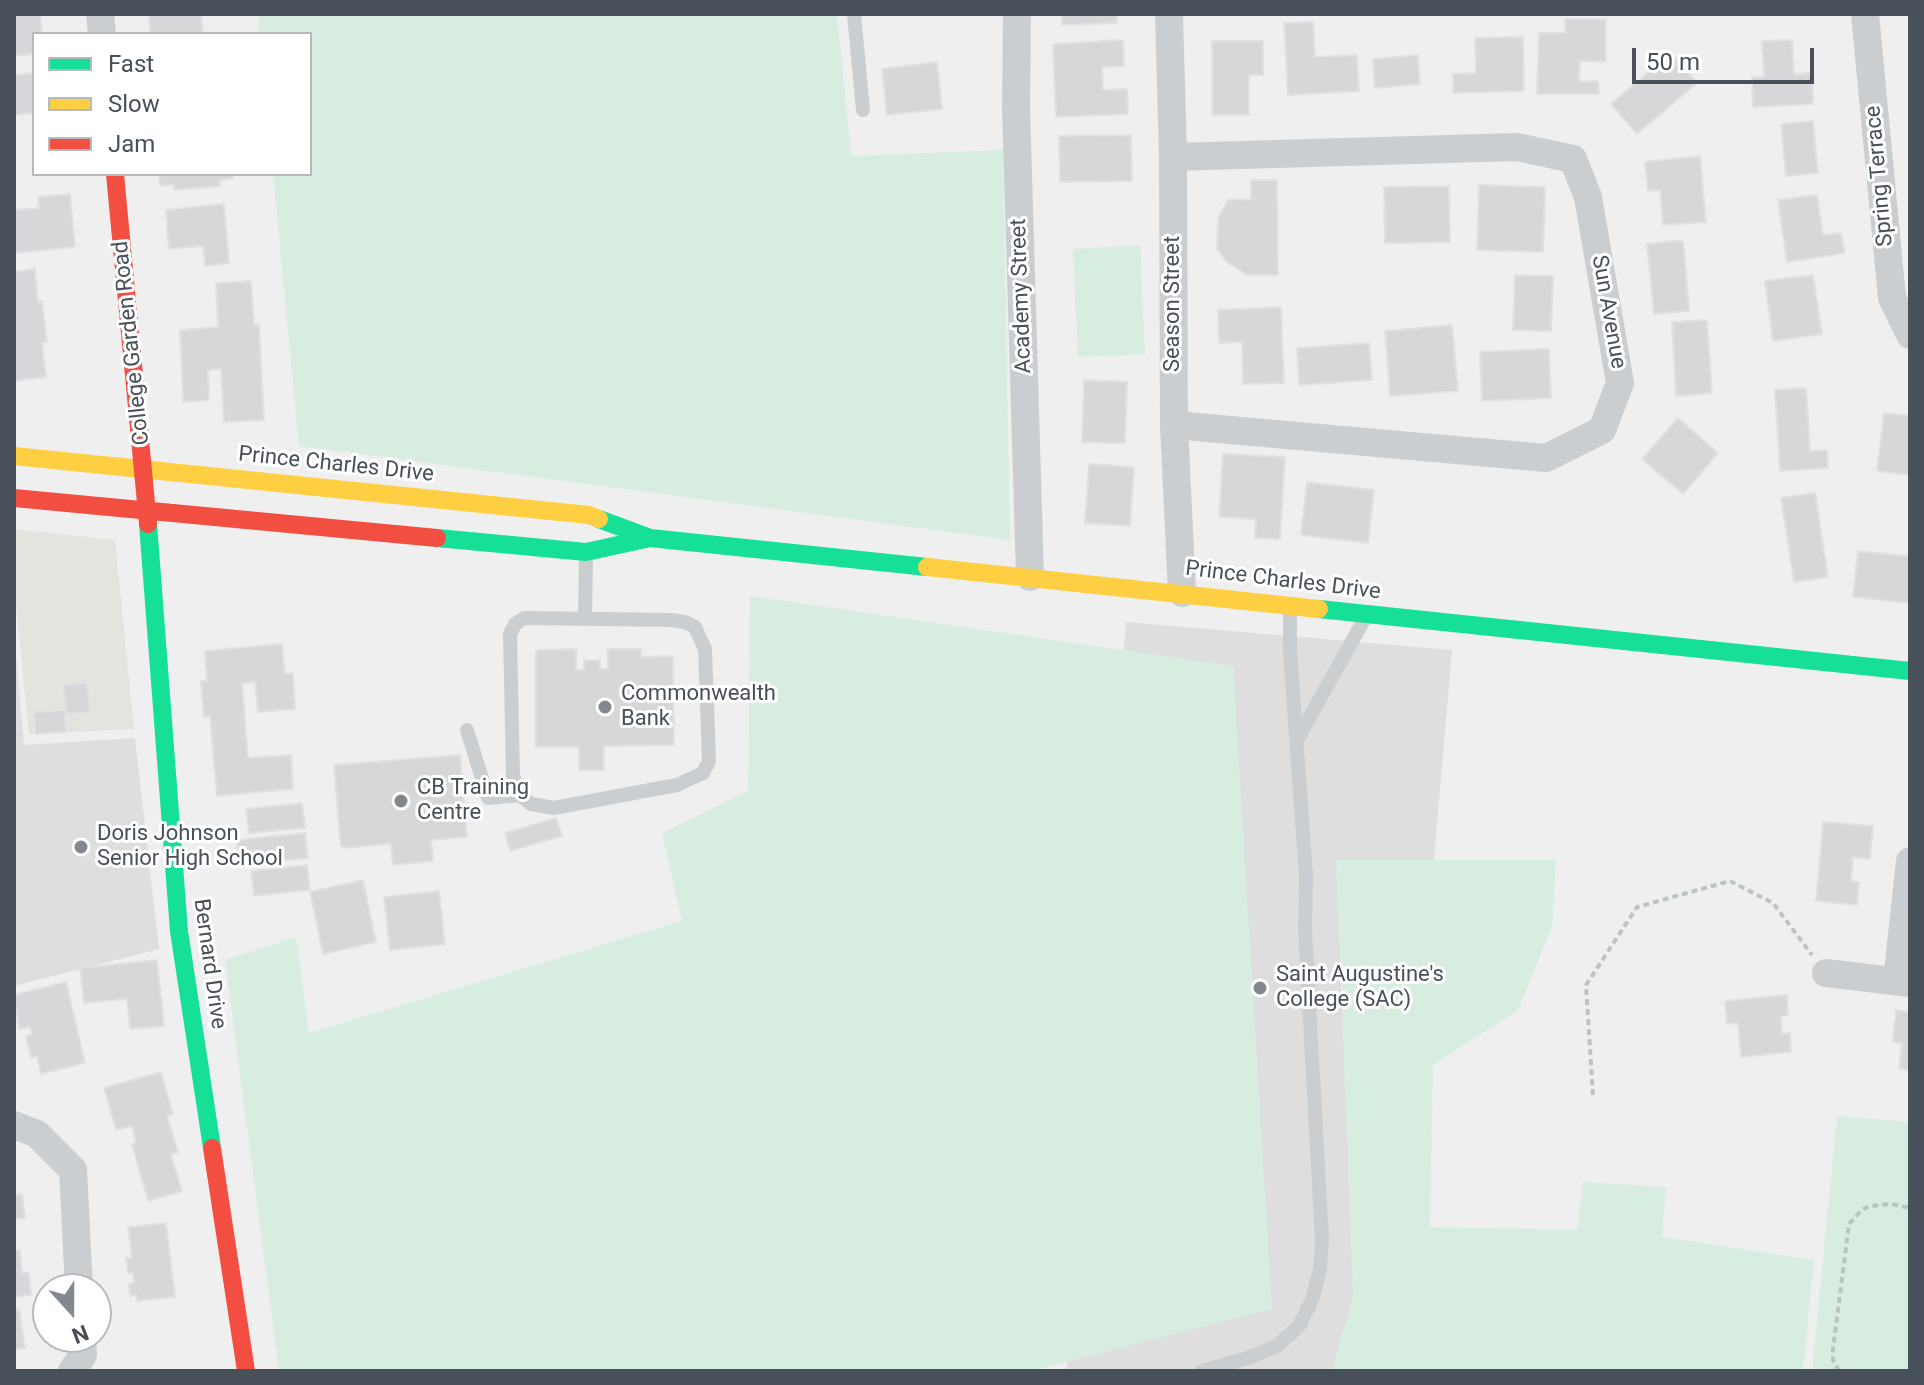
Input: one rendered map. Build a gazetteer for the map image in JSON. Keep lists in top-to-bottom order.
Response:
{
  "streets": {
    "main road": ["College Garden Road", "Prince Charles Drive", "Bernard Drive"],
    "street": [
      "Spring Terrace",
      "Academy Street",
      "Season Street",
      "Sun Avenue"
    ]
  },
  "crossings": [
    ["Academy Street", "Prince Charles Drive"],
    ["Season Street", "Sun Avenue"],
    ["Season Street", "Prince Charles Drive"],
    ["College Garden Road", "Prince Charles Drive"],
    ["College Garden Road", "Bernard Drive"],
    ["Prince Charles Drive", "Bernard Drive"]
  ],
  "places": [
    "Commonwealth Bank",
    "CB Training Centre",
    "Doris Johnson Senior High School",
    "Saint Augustine's College (SAC)"
  ],
  "legend": ["Fast", "Slow", "Jam"],
  "scale_bar": "50 m",
  "north": "bottom"
}
